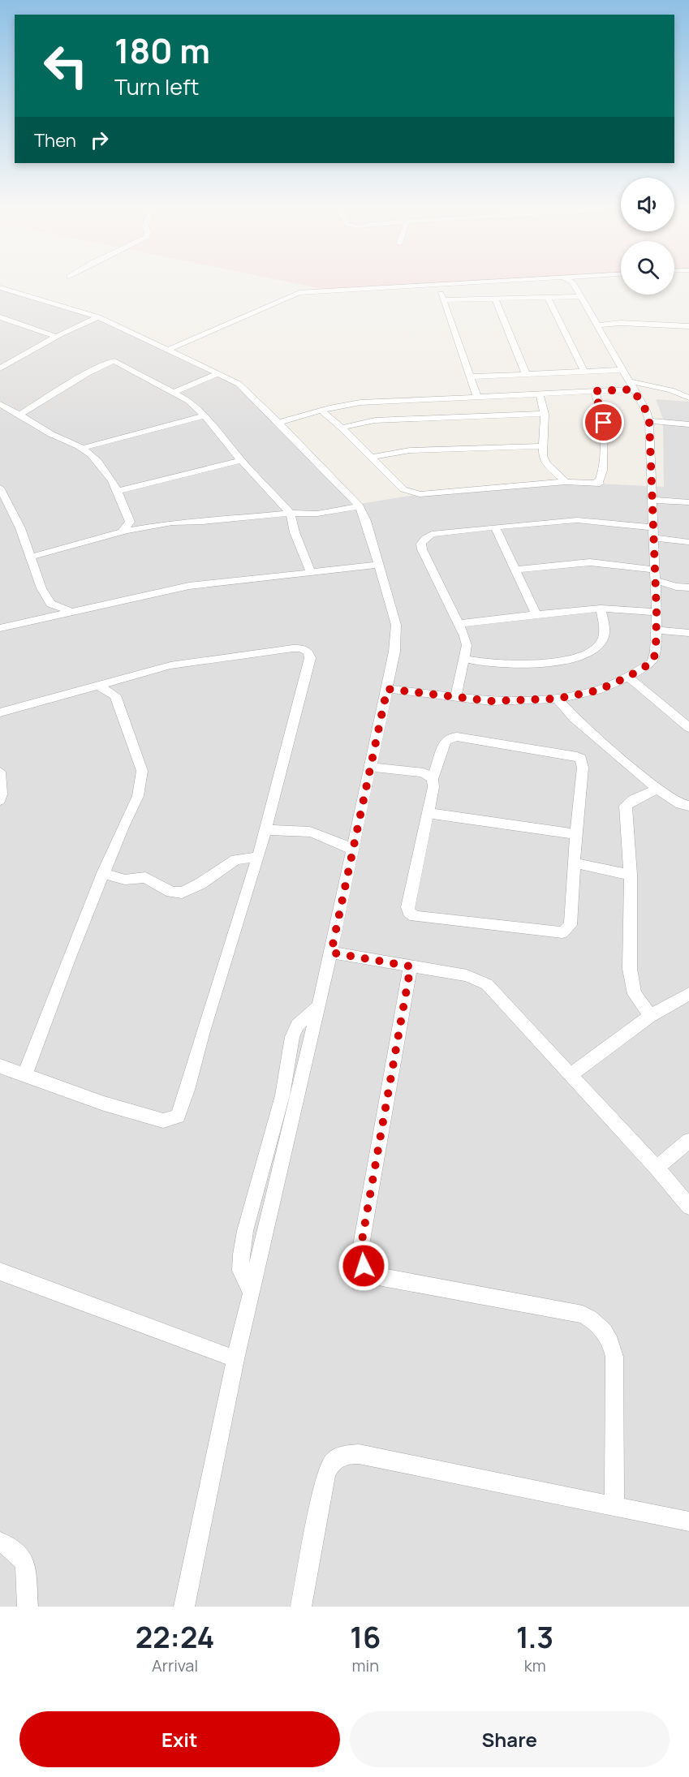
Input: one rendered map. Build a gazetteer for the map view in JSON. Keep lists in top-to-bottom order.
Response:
{
  "page": {
    "turn": ["180 m", "Turn left"],
    "then": "Then",
    "eta": [
      "22:24",
      "Arrival",
      "16",
      "min",
      "1.3",
      "km"
    ],
    "buttons": ["Exit", "Share"]
  }
}
